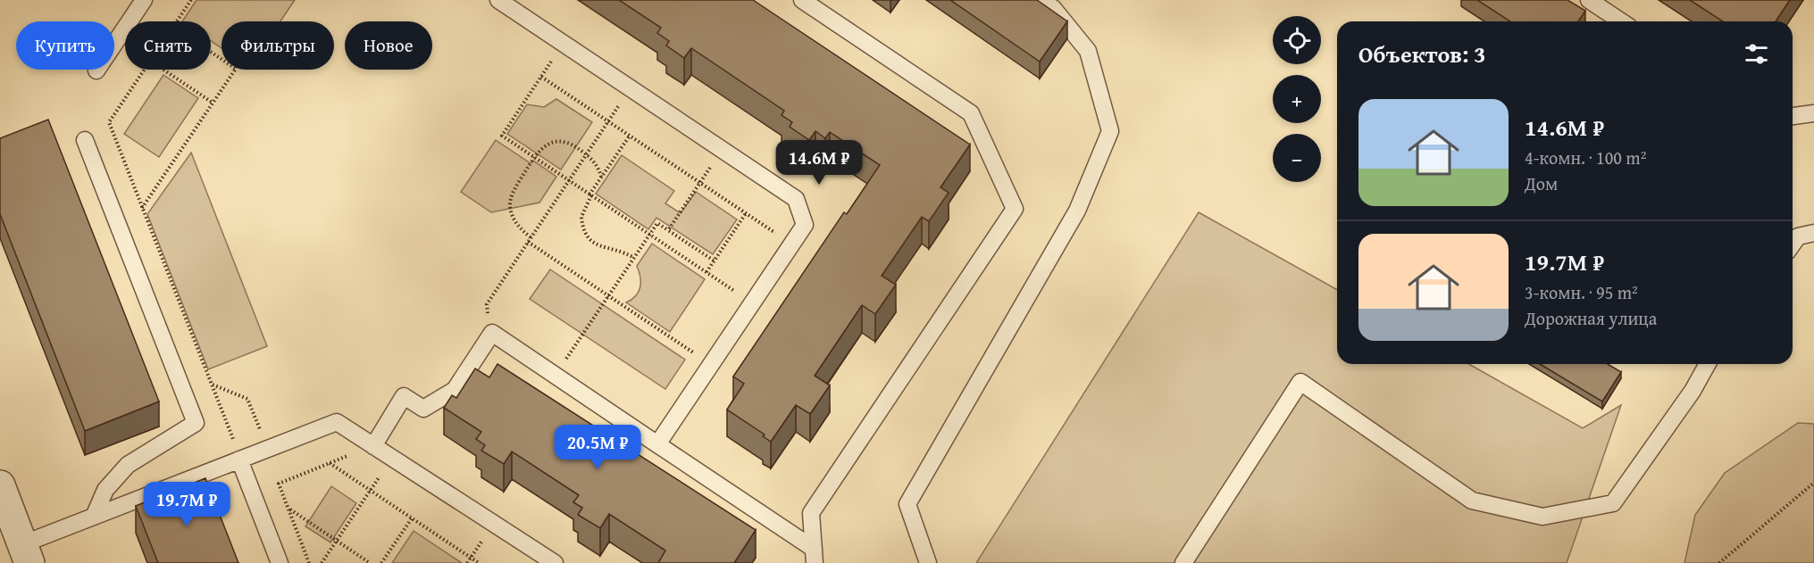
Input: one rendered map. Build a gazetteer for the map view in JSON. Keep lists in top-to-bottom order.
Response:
{
  "page": {
    "map_buttons": ["+", "−"],
    "chip": [
      "Купить",
      "Снять",
      "Фильтры",
      "Новое"
    ],
    "heading": "Объектов: 3",
    "list": [
      {
        "name": "14.6M ₽",
        "note": "4-комн. · 100 m² · Дом"
      },
      {
        "name": "19.7M ₽",
        "note": "3-комн. · 95 m² · Дорожная улица"
      }
    ],
    "price": ["14.6M ₽", "20.5M ₽", "19.7M ₽"]
  }
}
